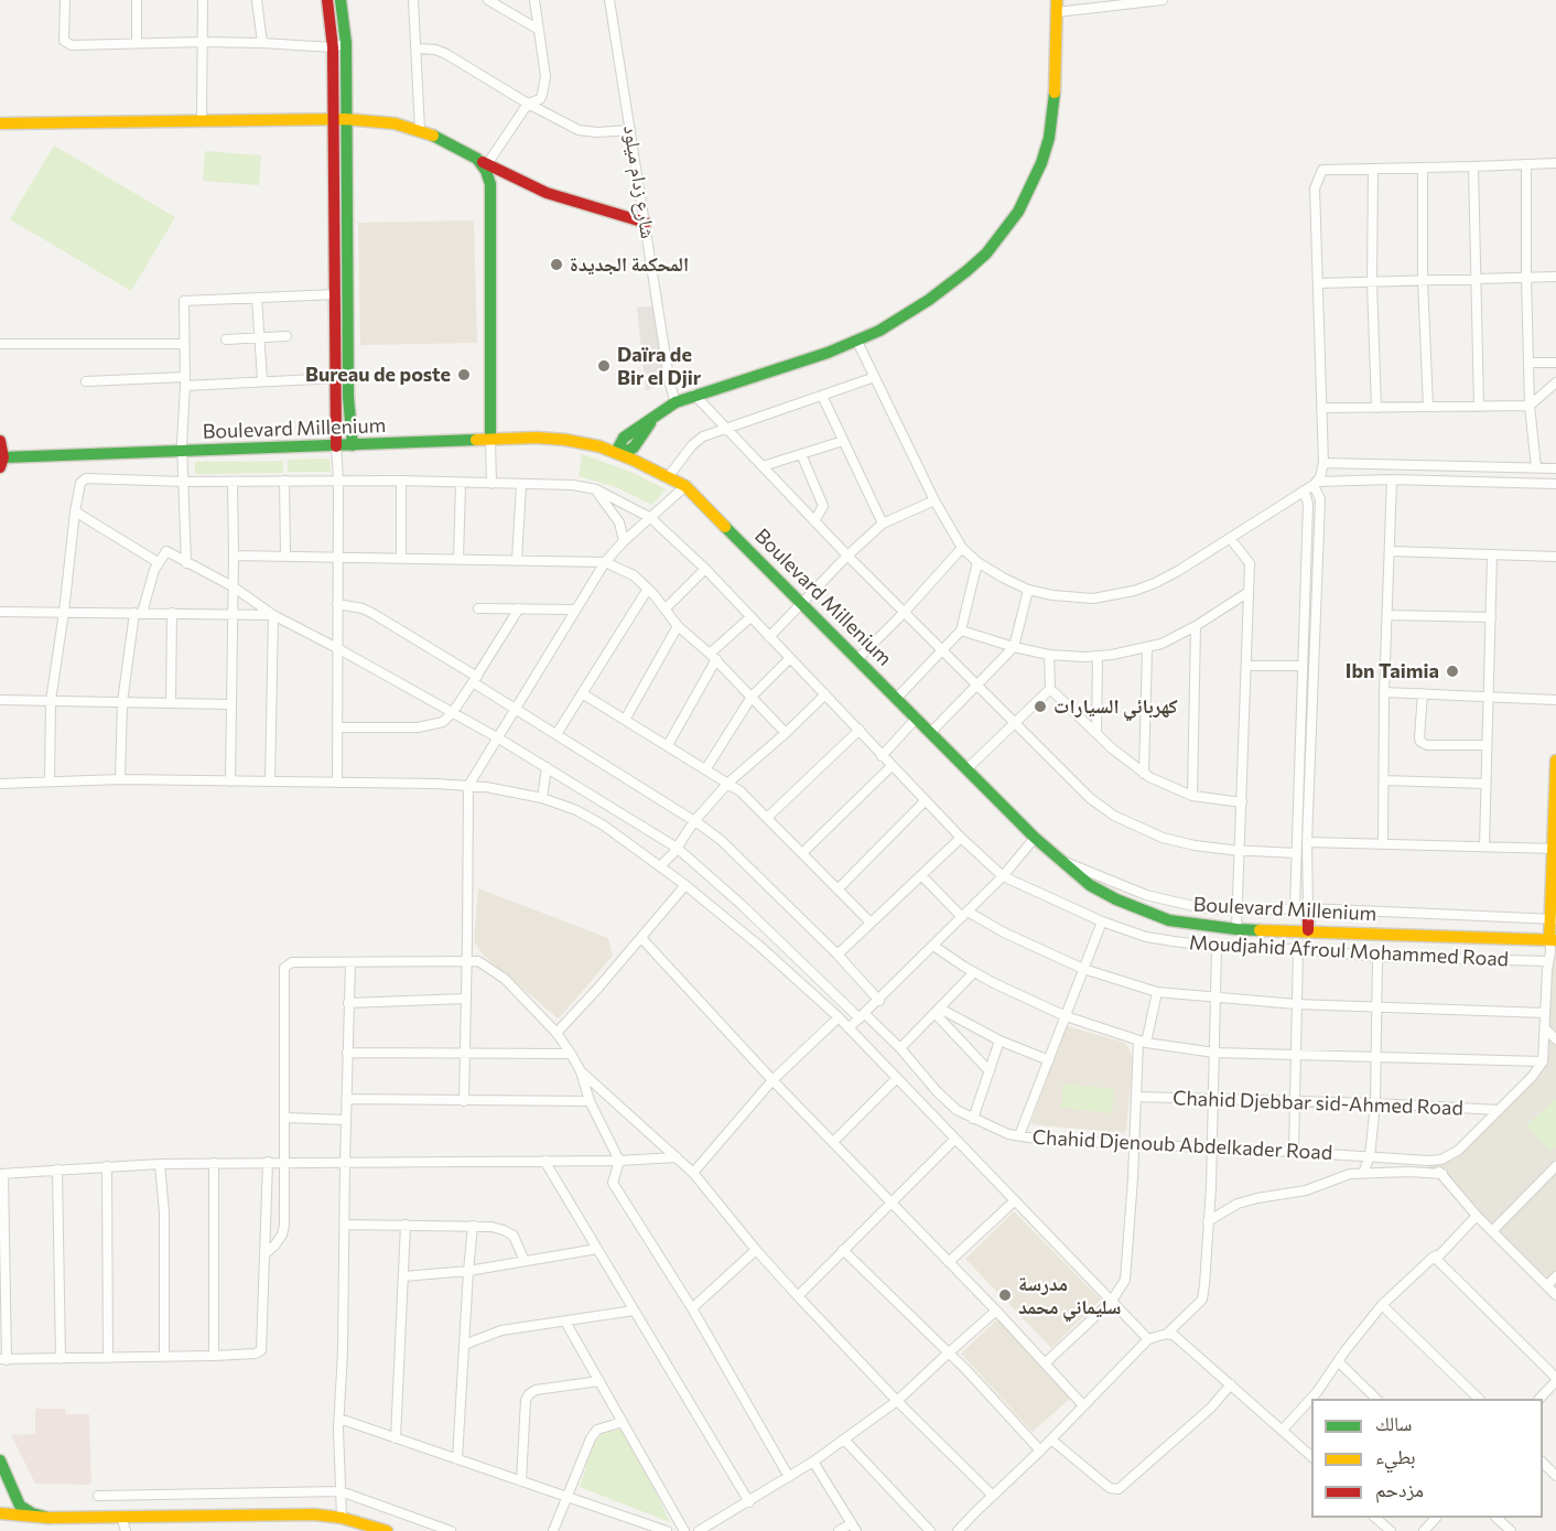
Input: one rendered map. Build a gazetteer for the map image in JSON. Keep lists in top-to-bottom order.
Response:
{
  "streets": {
    "main road": ["Boulevard Millenium"],
    "street": [
      "شارع زدام ميلود",
      "Moudjahid Afroul Mohammed Road",
      "Chahid Djebbar sid-Ahmed Road",
      "Chahid Djenoub Abdelkader Road"
    ]
  },
  "crossings": [
    ["Boulevard Millenium", "Moudjahid Afroul Mohammed Road"]
  ],
  "places": [
    "المحكمة الجديدة",
    "Daïra de Bir el Djir",
    "Bureau de poste",
    "Ibn Taimia",
    "كهربائي السيارات",
    "مدرسة سليماني محمد"
  ],
  "legend": ["سالك", "بطيء", "مزدحم"]
}
